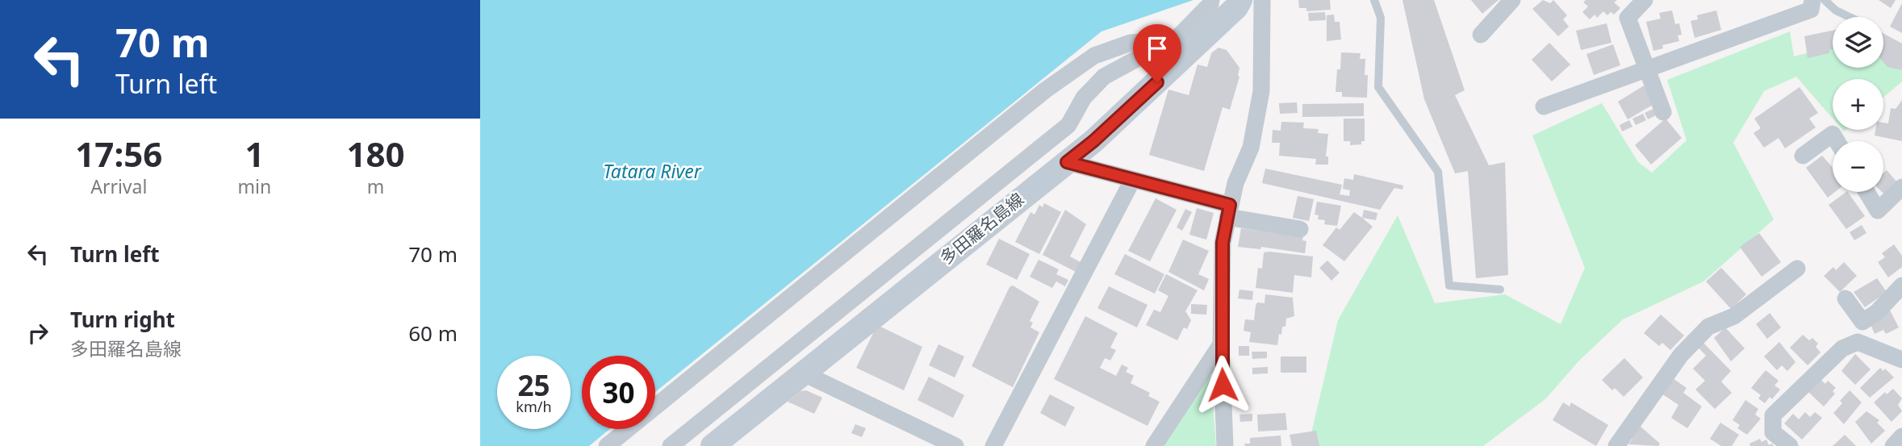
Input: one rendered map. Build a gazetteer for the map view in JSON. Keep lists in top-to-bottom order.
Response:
{
  "streets": {
    "main road": ["多田羅名島線"]
  },
  "water": ["Tatara River"],
  "page": {
    "turn": ["70 m", "Turn left"],
    "map_buttons": ["+", "−"],
    "eta": [
      "17:56",
      "Arrival",
      "1",
      "min",
      "180",
      "m"
    ],
    "list": [
      {
        "name": "Turn left",
        "value": "70 m"
      },
      {
        "name": "Turn right",
        "note": "多田羅名島線",
        "value": "60 m"
      }
    ],
    "speed": "25 km/h",
    "limit": "30"
  }
}
